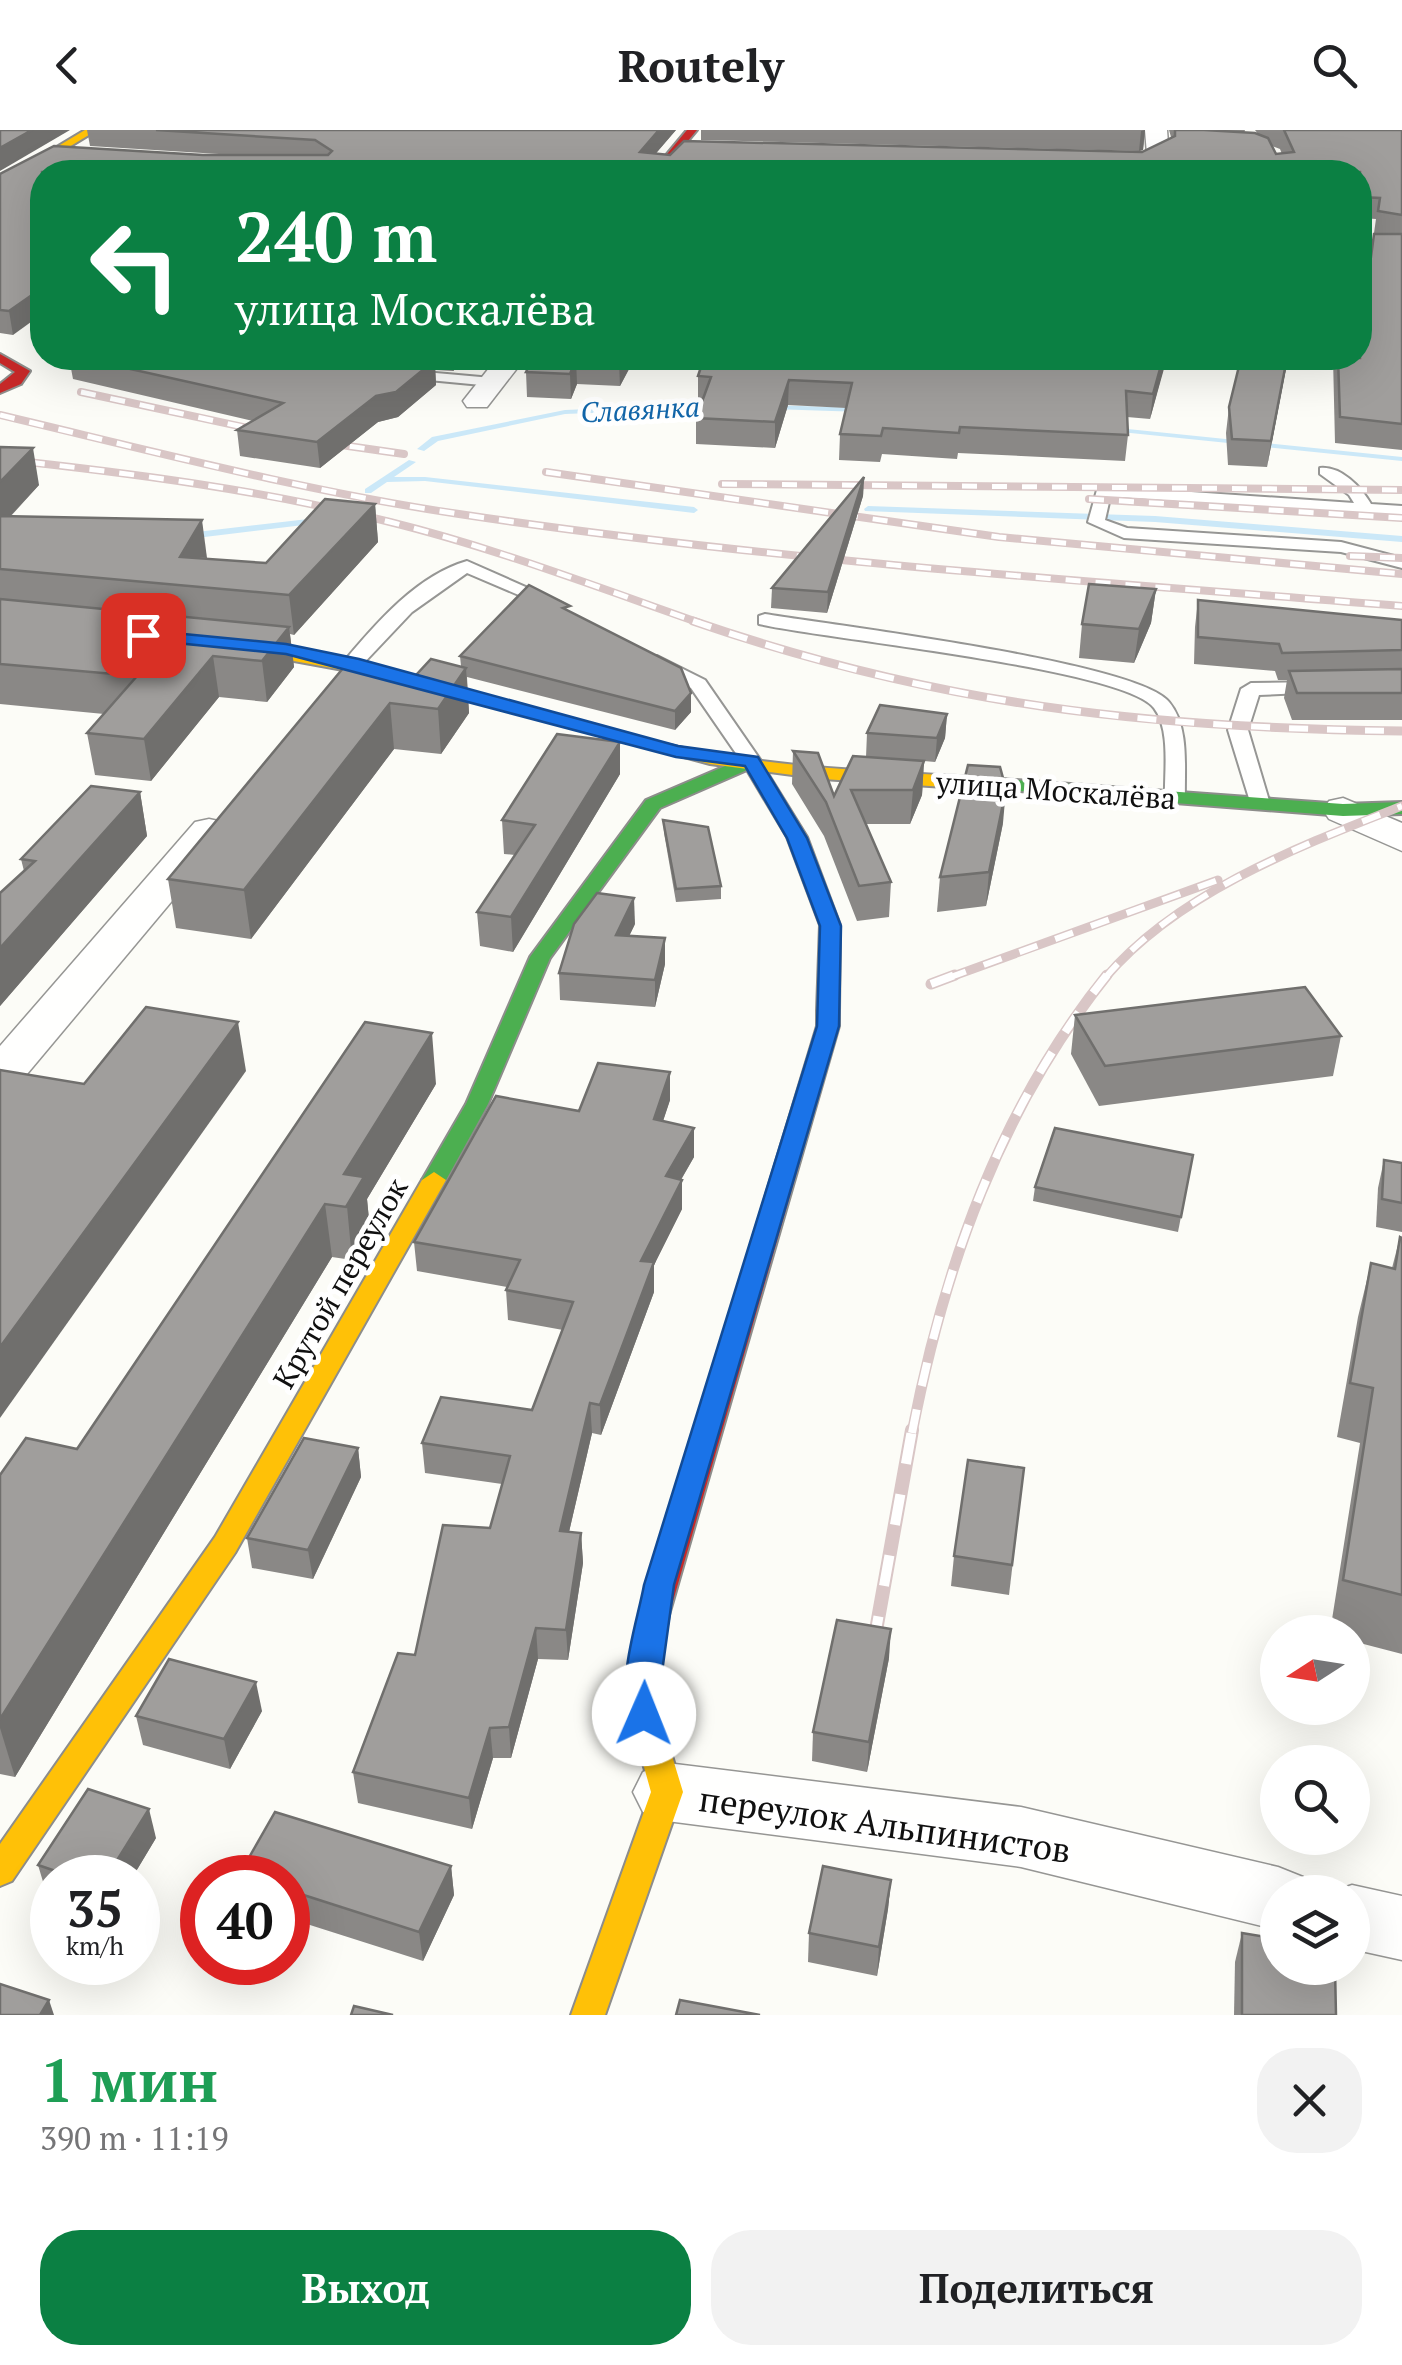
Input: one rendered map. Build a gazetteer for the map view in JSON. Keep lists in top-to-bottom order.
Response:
{
  "streets": {
    "street": ["улица Москалёва", "Крутой переулок", "переулок Альпинистов"]
  },
  "crossings": [
    ["улица Москалёва", "Крутой переулок"]
  ],
  "water": ["Славянка"],
  "north": "left",
  "page": {
    "header": "Routely",
    "turn": ["240 m", "улица Москалёва"],
    "speed": "35 km/h",
    "limit": "40",
    "heading": ["1 мин", "390 m · 11:19"],
    "buttons": ["Выход", "Поделиться"]
  }
}
